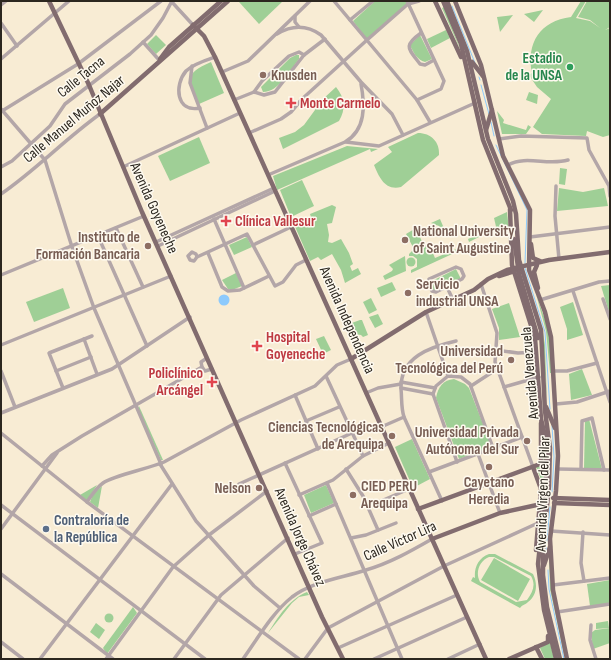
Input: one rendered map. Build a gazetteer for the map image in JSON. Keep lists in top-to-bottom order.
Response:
{
  "streets": {
    "main road": [
      "Calle Manuel Muñoz Najar",
      "Avenida Goyeneche",
      "Avenida Independencia",
      "Avenida Venezuela",
      "Avenida Virgen del Pilar",
      "Avenida Jorge Chávez",
      "Calle Víctor Lira"
    ],
    "street": ["Calle Tacna"]
  },
  "crossings": [
    ["Calle Tacna", "Avenida Goyeneche"],
    ["Calle Tacna", "Avenida Independencia"],
    ["Calle Manuel Muñoz Najar", "Avenida Goyeneche"],
    ["Calle Manuel Muñoz Najar", "Avenida Independencia"],
    ["Avenida Goyeneche", "Avenida Jorge Chávez"],
    ["Avenida Independencia", "Calle Víctor Lira"],
    ["Avenida Venezuela", "Calle Víctor Lira"],
    ["Avenida Virgen del Pilar", "Calle Víctor Lira"],
    ["Avenida Jorge Chávez", "Calle Víctor Lira"]
  ],
  "places": {
    "other": [
      "Estadio de la UNSA",
      "Knusden",
      "National University of Saint Augustine",
      "Instituto de Formación Bancaria",
      "Servicio industrial UNSA",
      "Universidad Tecnológica del Perú",
      "Ciencias Tecnológicas de Arequipa",
      "Universidad Privada Autónoma del Sur",
      "Cayetano Heredia",
      "Nelson",
      "CIED PERU Arequipa",
      "Contraloría de la República"
    ],
    "health": [
      "Monte Carmelo",
      "Clínica Vallesur",
      "Hospital Goyeneche",
      "Policlínico Arcángel"
    ]
  }
}
